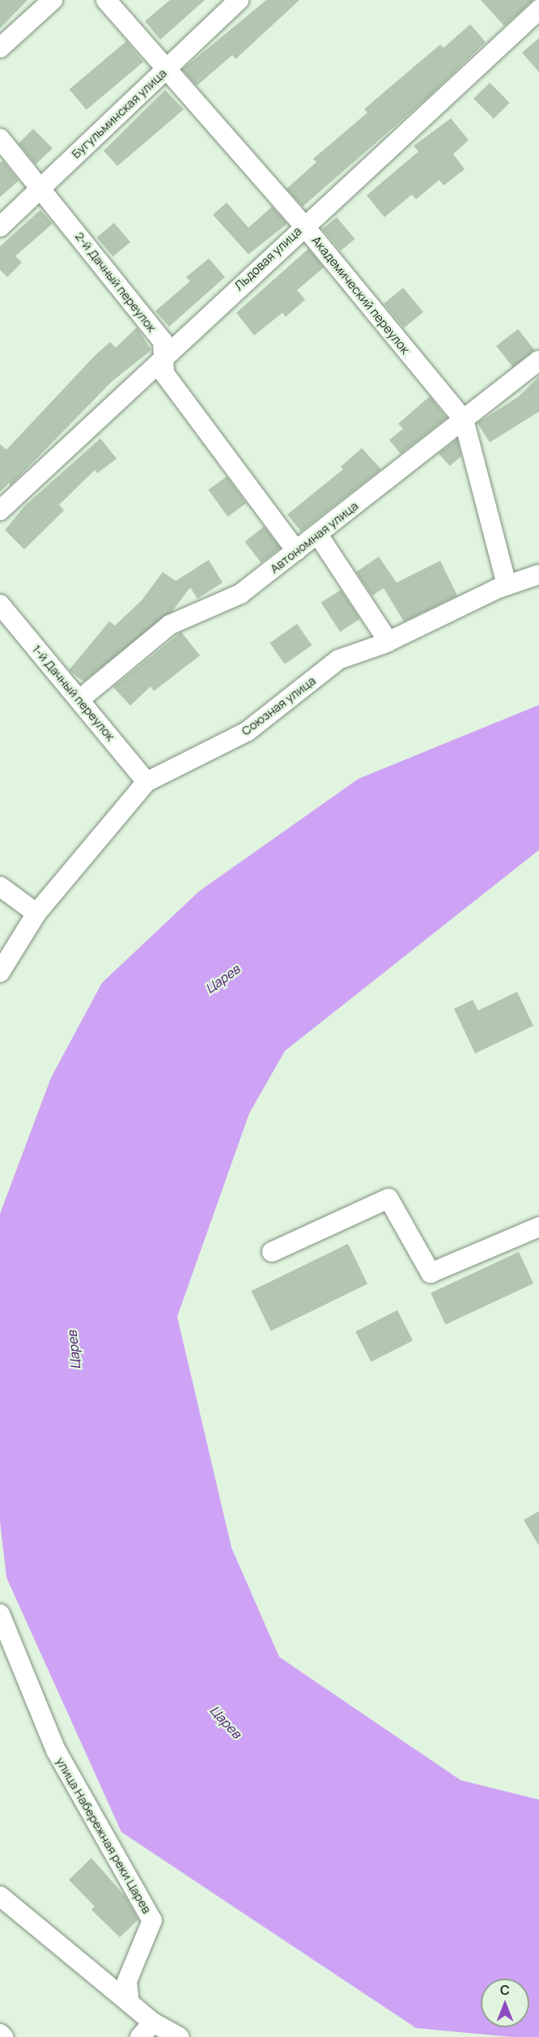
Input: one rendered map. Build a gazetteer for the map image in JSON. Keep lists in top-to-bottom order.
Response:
{
  "streets": {
    "street": [
      "Бугульминская улица",
      "Льдовая улица",
      "2-й Дачный переулок",
      "Академический переулок",
      "Автономная улица",
      "1-й Дачный переулок",
      "Союзная улица",
      "улица Набережная реки Царев"
    ]
  },
  "crossings": [
    ["Бугульминская улица", "2-й Дачный переулок"],
    ["Бугульминская улица", "Академический переулок"],
    ["Льдовая улица", "2-й Дачный переулок"],
    ["Льдовая улица", "Академический переулок"],
    ["2-й Дачный переулок", "Автономная улица"],
    ["Академический переулок", "Автономная улица"],
    ["Академический переулок", "Союзная улица"],
    ["Автономная улица", "1-й Дачный переулок"],
    ["1-й Дачный переулок", "Союзная улица"]
  ],
  "water": ["Царев"],
  "north": "top"
}
